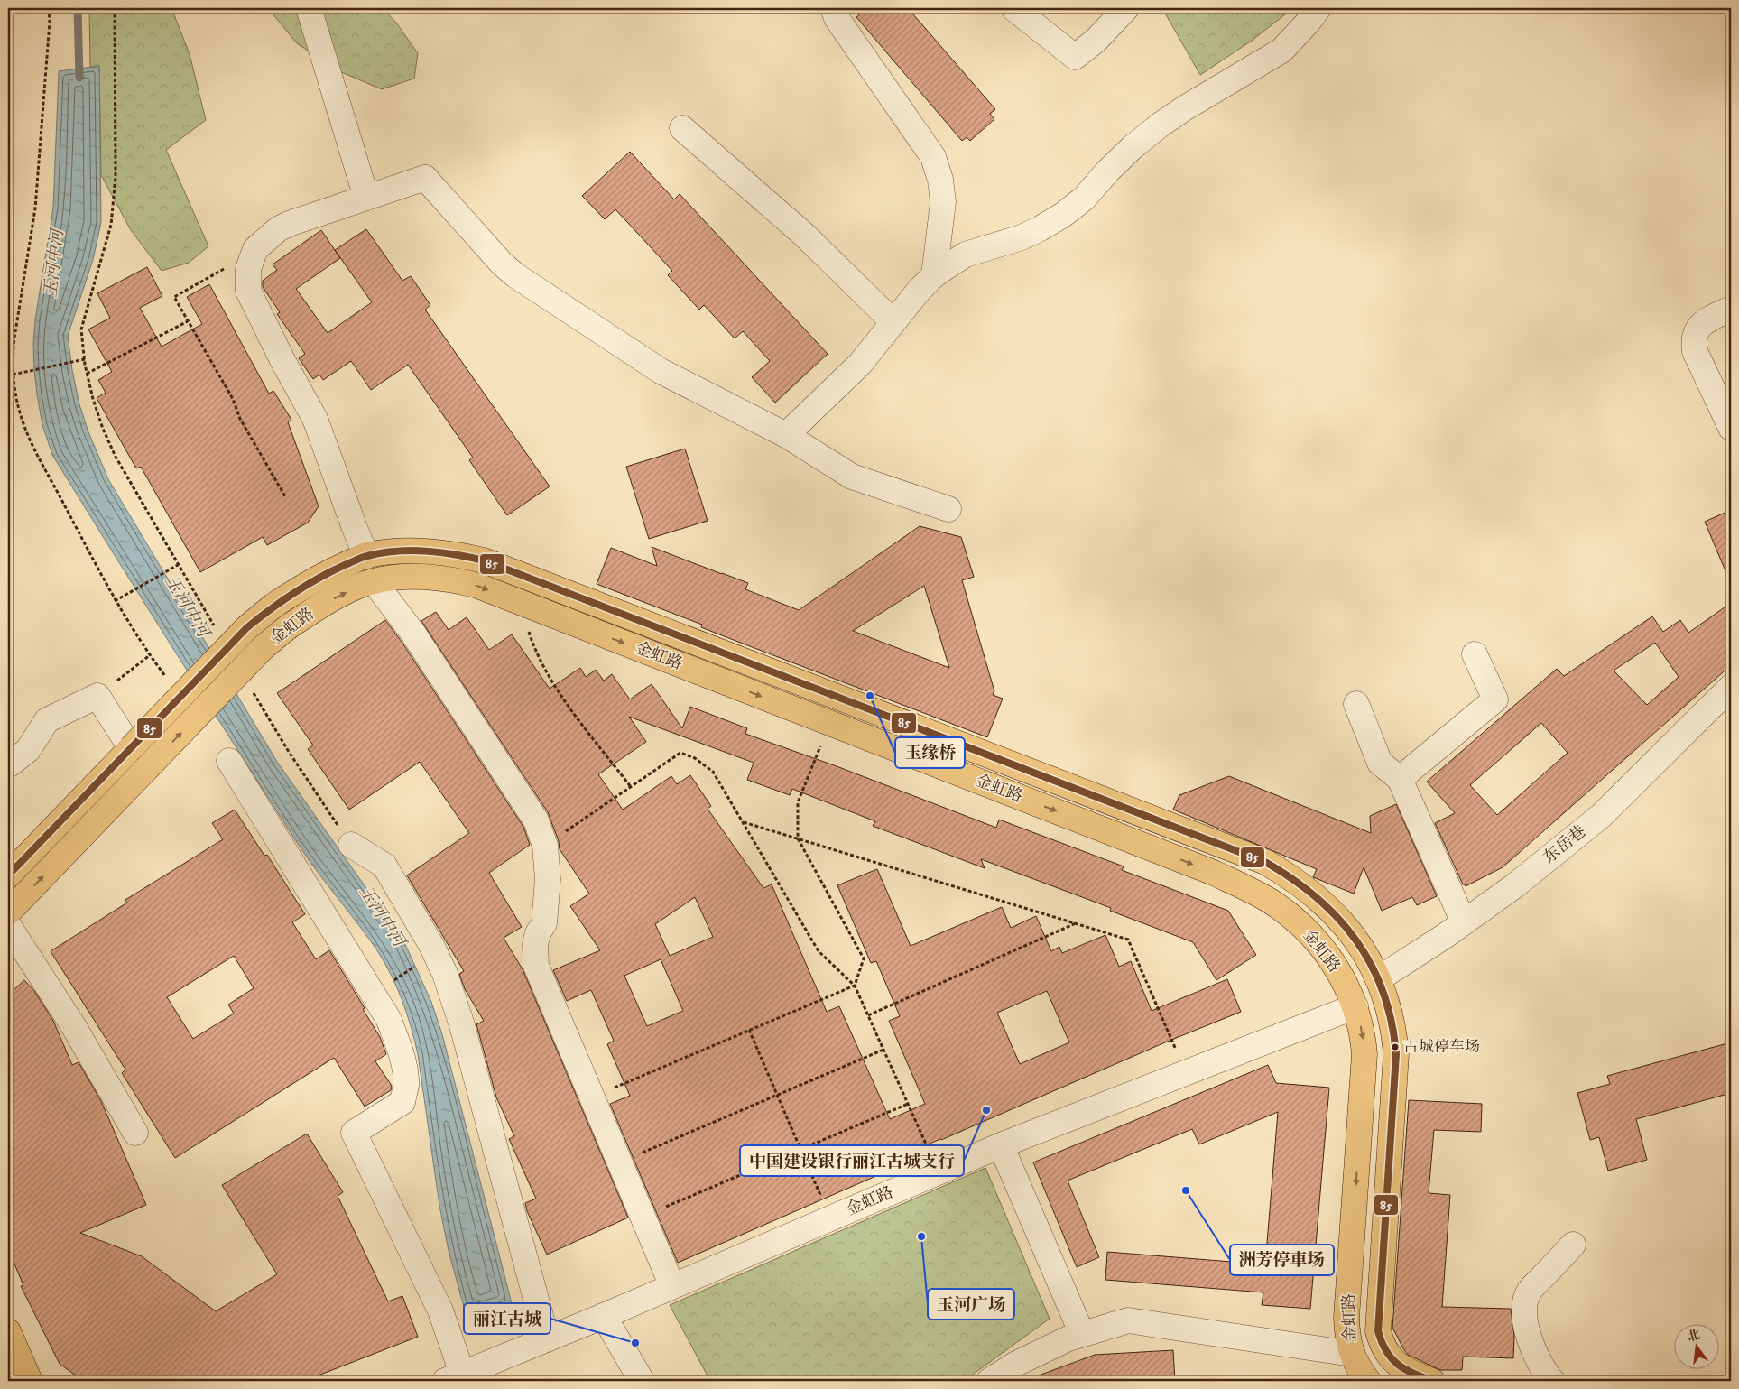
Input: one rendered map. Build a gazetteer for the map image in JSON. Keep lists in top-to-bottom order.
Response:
{
  "streets": {
    "main road": ["金虹路"],
    "street": ["东岳巷"]
  },
  "water": ["玉河中河"],
  "places": [
    "玉缘桥",
    "古城停车场",
    "中国建设银行丽江古城支行",
    "洲芳停車场",
    "玉河广场",
    "丽江古城"
  ],
  "lines": ["transit line 85"],
  "north": "top"
}
